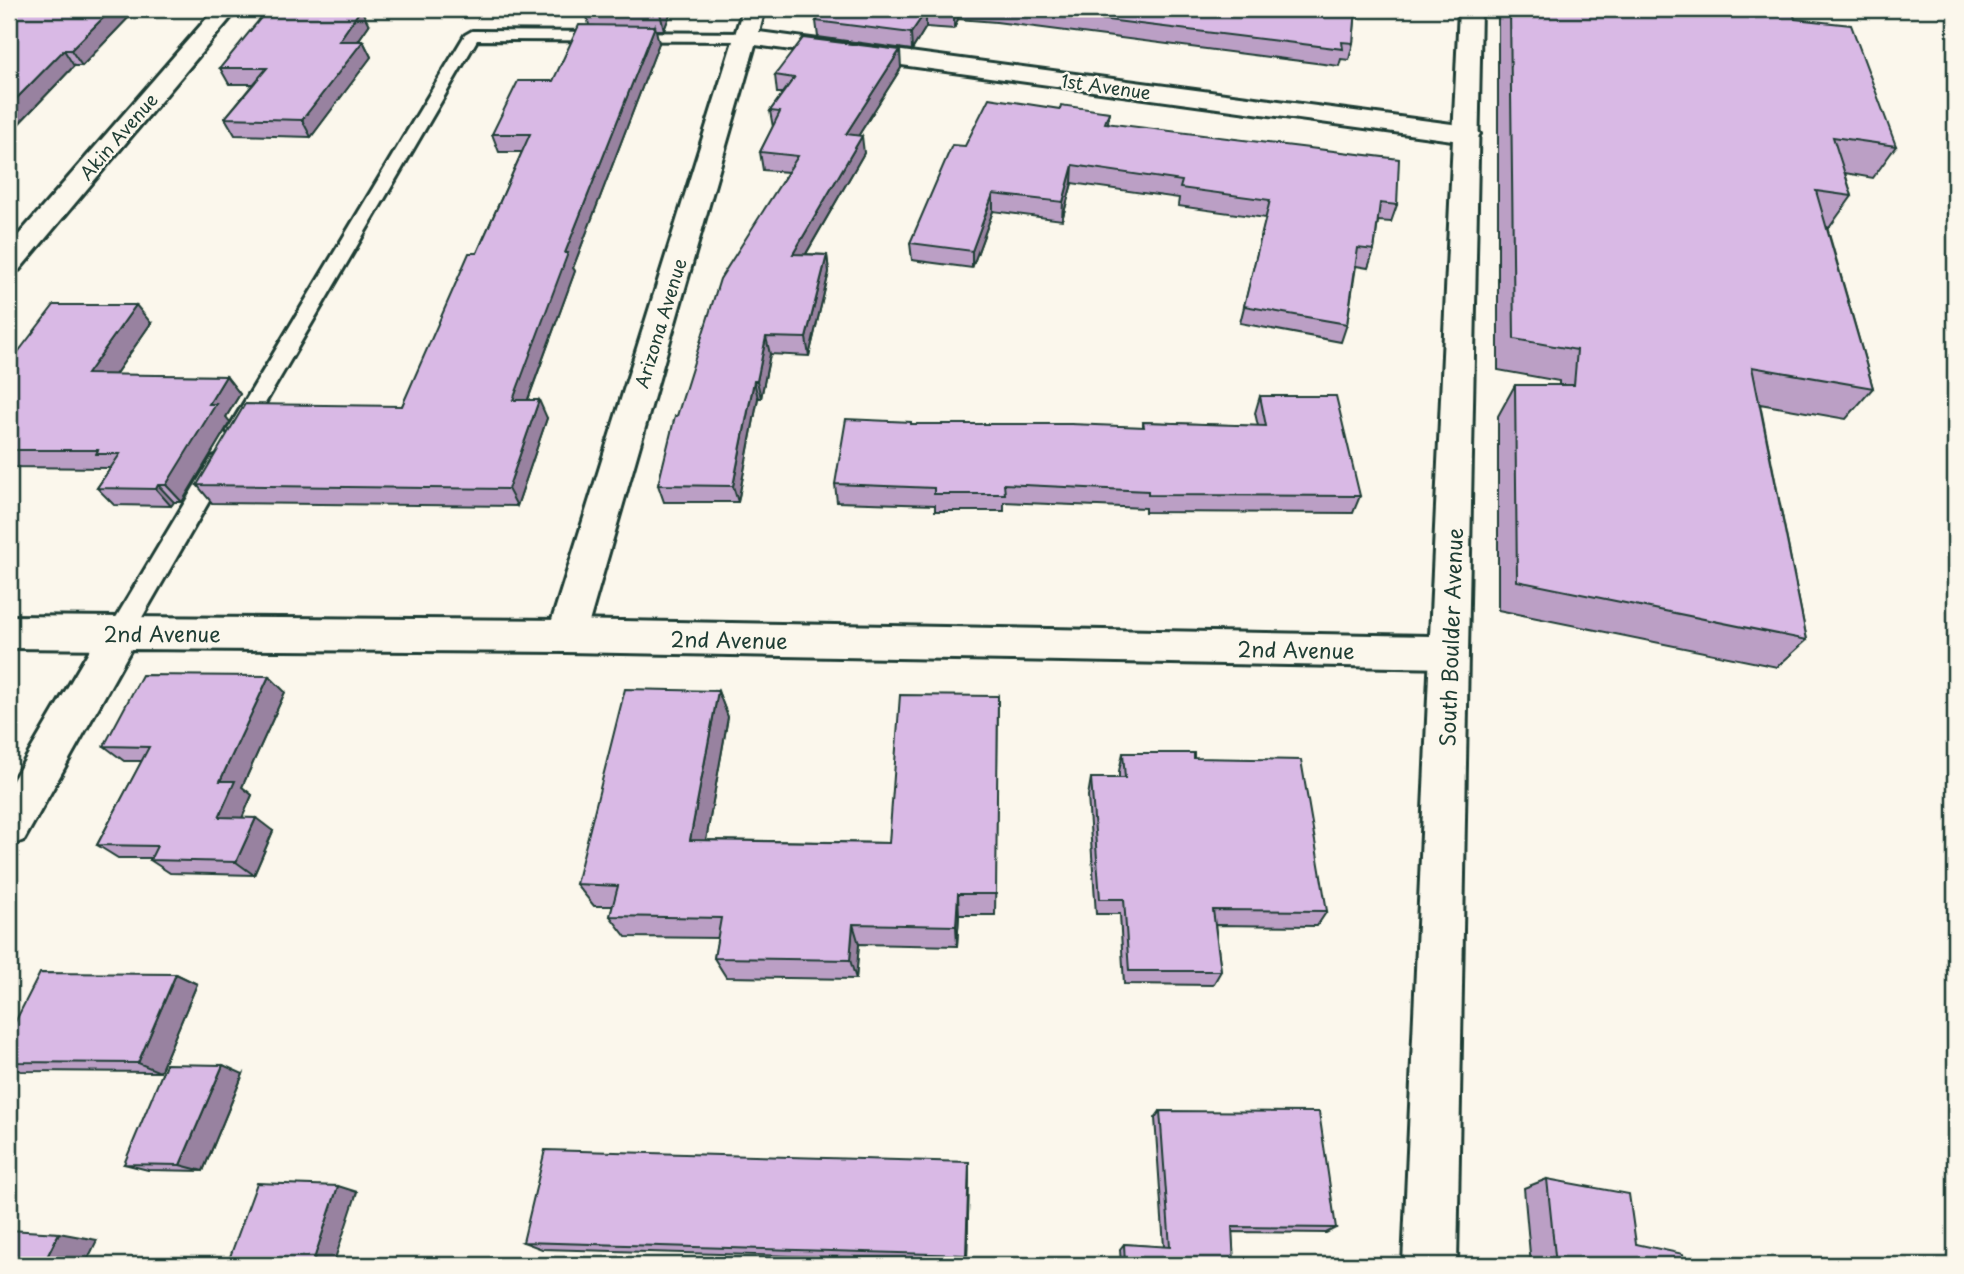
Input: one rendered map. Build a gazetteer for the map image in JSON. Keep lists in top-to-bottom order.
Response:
{
  "streets": {
    "street": [
      "1st Avenue",
      "Akin Avenue",
      "Arizona Avenue",
      "2nd Avenue",
      "South Boulder Avenue"
    ]
  },
  "crossings": [
    ["1st Avenue", "Arizona Avenue"],
    ["1st Avenue", "South Boulder Avenue"],
    ["Arizona Avenue", "2nd Avenue"],
    ["2nd Avenue", "South Boulder Avenue"]
  ]
}
